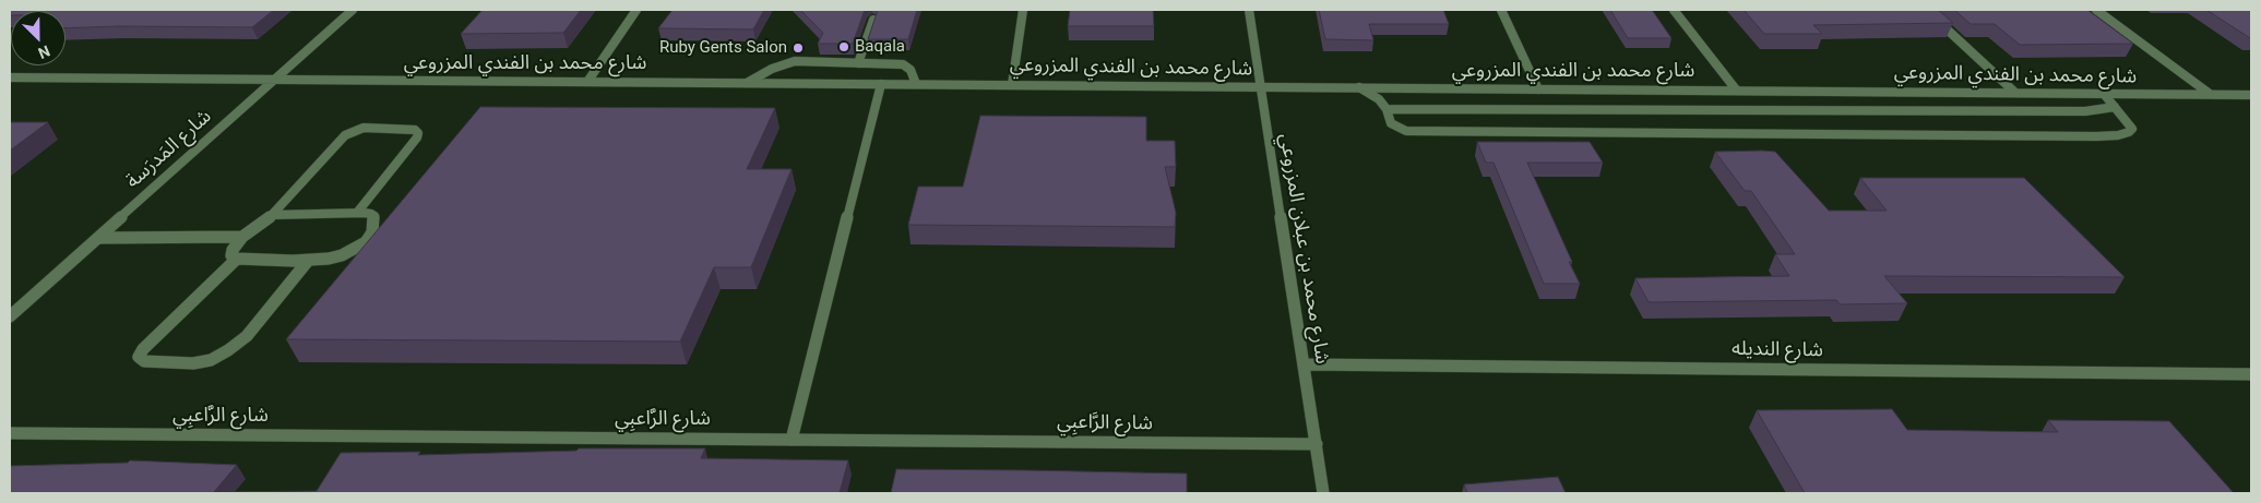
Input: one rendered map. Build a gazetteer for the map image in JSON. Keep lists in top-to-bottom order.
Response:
{
  "streets": {
    "street": [
      "شارع محمد بن الفندي المزروعي",
      "شارع المَدرَسة",
      "شارع محمد بن عبلان المزروعي",
      "شارع النديله",
      "شارع الرَّاعبِي"
    ]
  },
  "crossings": [
    ["شارع محمد بن الفندي المزروعي", "شارع المَدرَسة"],
    ["شارع محمد بن الفندي المزروعي", "شارع محمد بن عبلان المزروعي"],
    ["شارع محمد بن عبلان المزروعي", "شارع النديله"],
    ["شارع محمد بن عبلان المزروعي", "شارع الرَّاعبِي"]
  ],
  "places": ["Baqala", "Ruby Gents Salon"],
  "north": "bottom right"
}
